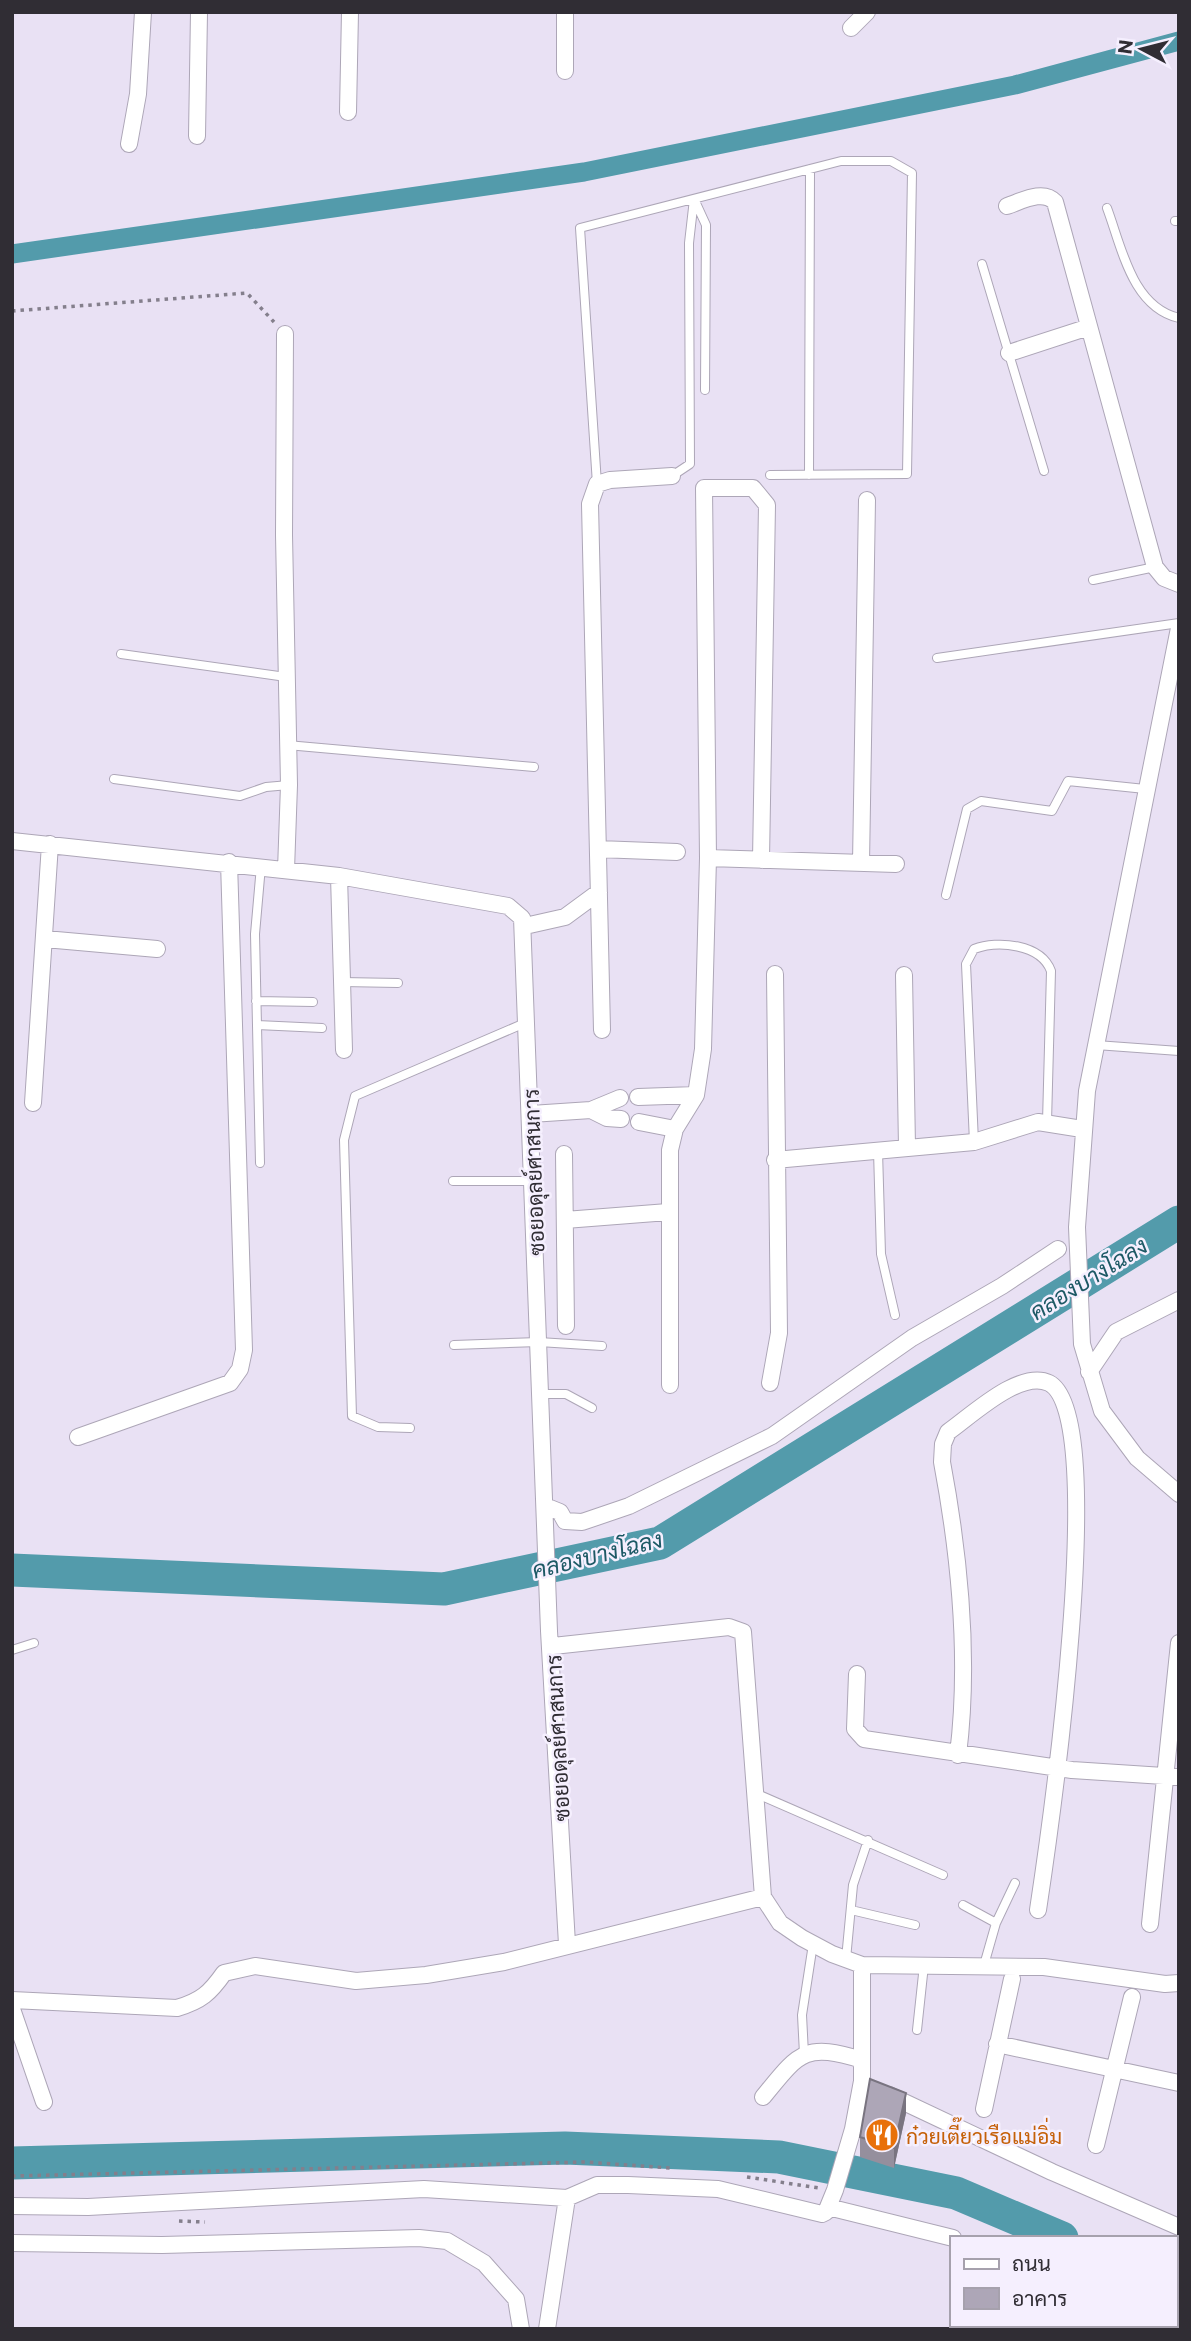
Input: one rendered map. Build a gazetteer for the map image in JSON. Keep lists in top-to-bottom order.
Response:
{
  "streets": {
    "street": ["ซอยอดุลย์ศาสนการ"]
  },
  "water": ["คลองบางโฉลง"],
  "places": {
    "restaurant": ["ก๋วยเตี๊ยวเรือแม่อิ่ม"]
  },
  "legend": ["ถนน", "อาคาร"],
  "north": "left"
}
